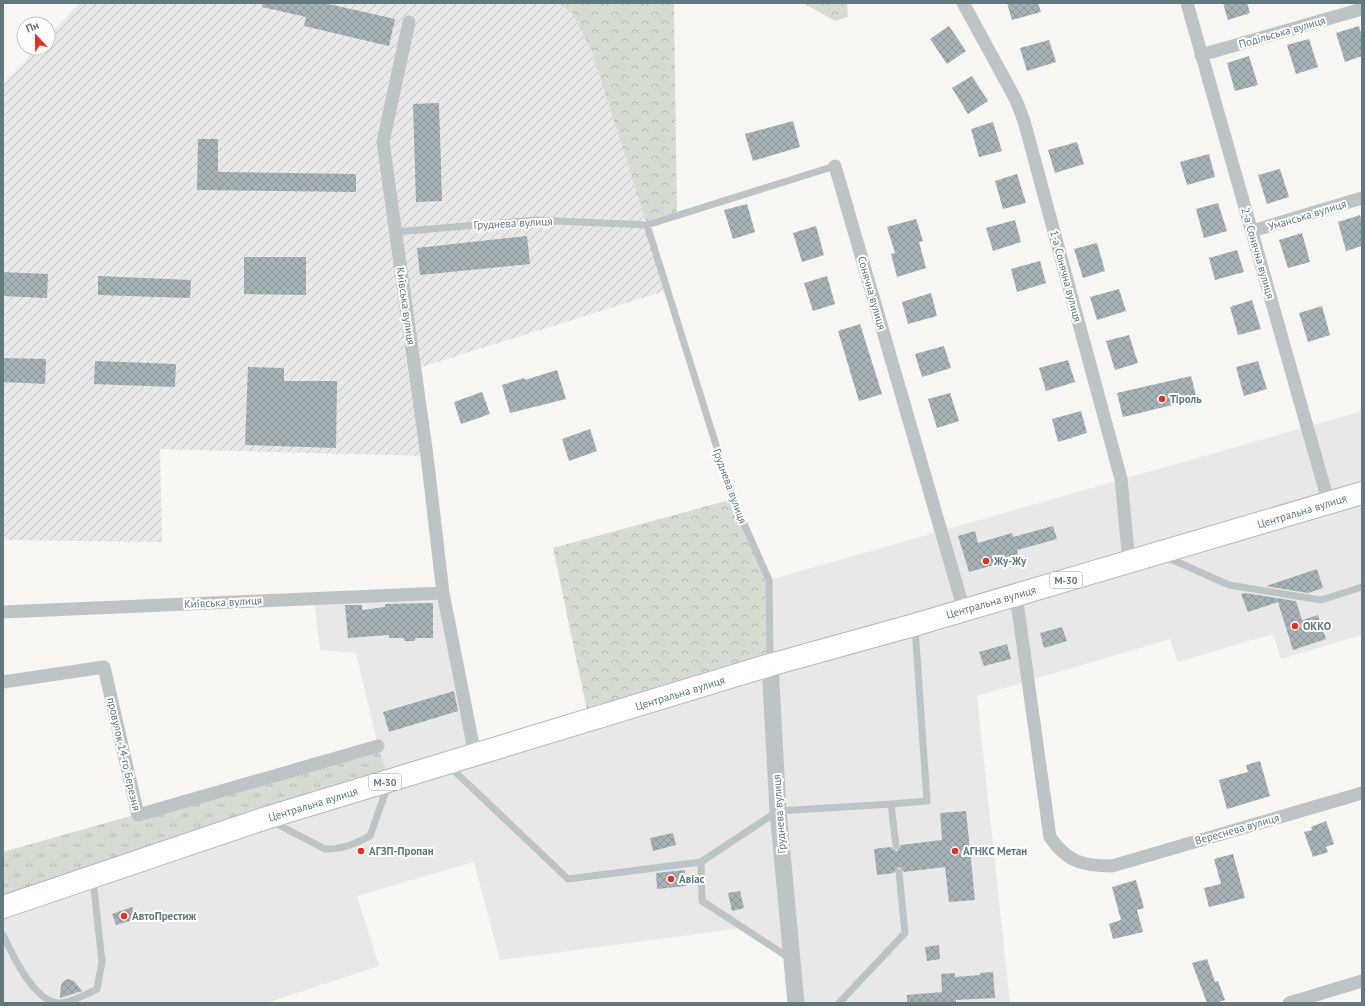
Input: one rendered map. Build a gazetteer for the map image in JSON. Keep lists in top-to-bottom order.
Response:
{
  "streets": {
    "highway": ["Центральна вулиця", "М-30"],
    "street": [
      "Подільська вулиця",
      "Уманська вулиця",
      "Груднева вулиця",
      "2-а Сонячна вулиця",
      "1-а Сонячна вулиця",
      "Сонячна вулиця",
      "Київська вулиця",
      "провулок 14-го Березня",
      "Вереснева вулиця"
    ]
  },
  "crossings": [
    ["Подільська вулиця", "2-а Сонячна вулиця"],
    ["Уманська вулиця", "2-а Сонячна вулиця"],
    ["Груднева вулиця", "Сонячна вулиця"],
    ["Груднева вулиця", "Київська вулиця"],
    ["Груднева вулиця", "Центральна вулиця"],
    ["2-а Сонячна вулиця", "Центральна вулиця"],
    ["1-а Сонячна вулиця", "Центральна вулиця"],
    ["Сонячна вулиця", "Центральна вулиця"],
    ["Київська вулиця", "Центральна вулиця"],
    ["Центральна вулиця", "Вереснева вулиця"]
  ],
  "places": [
    "Тіроль",
    "Жу-Жу",
    "ОККО",
    "АГЗП-Пропан",
    "АГНКС Метан",
    "Авіас",
    "АвтоПрестиж"
  ],
  "north": "top"
}
